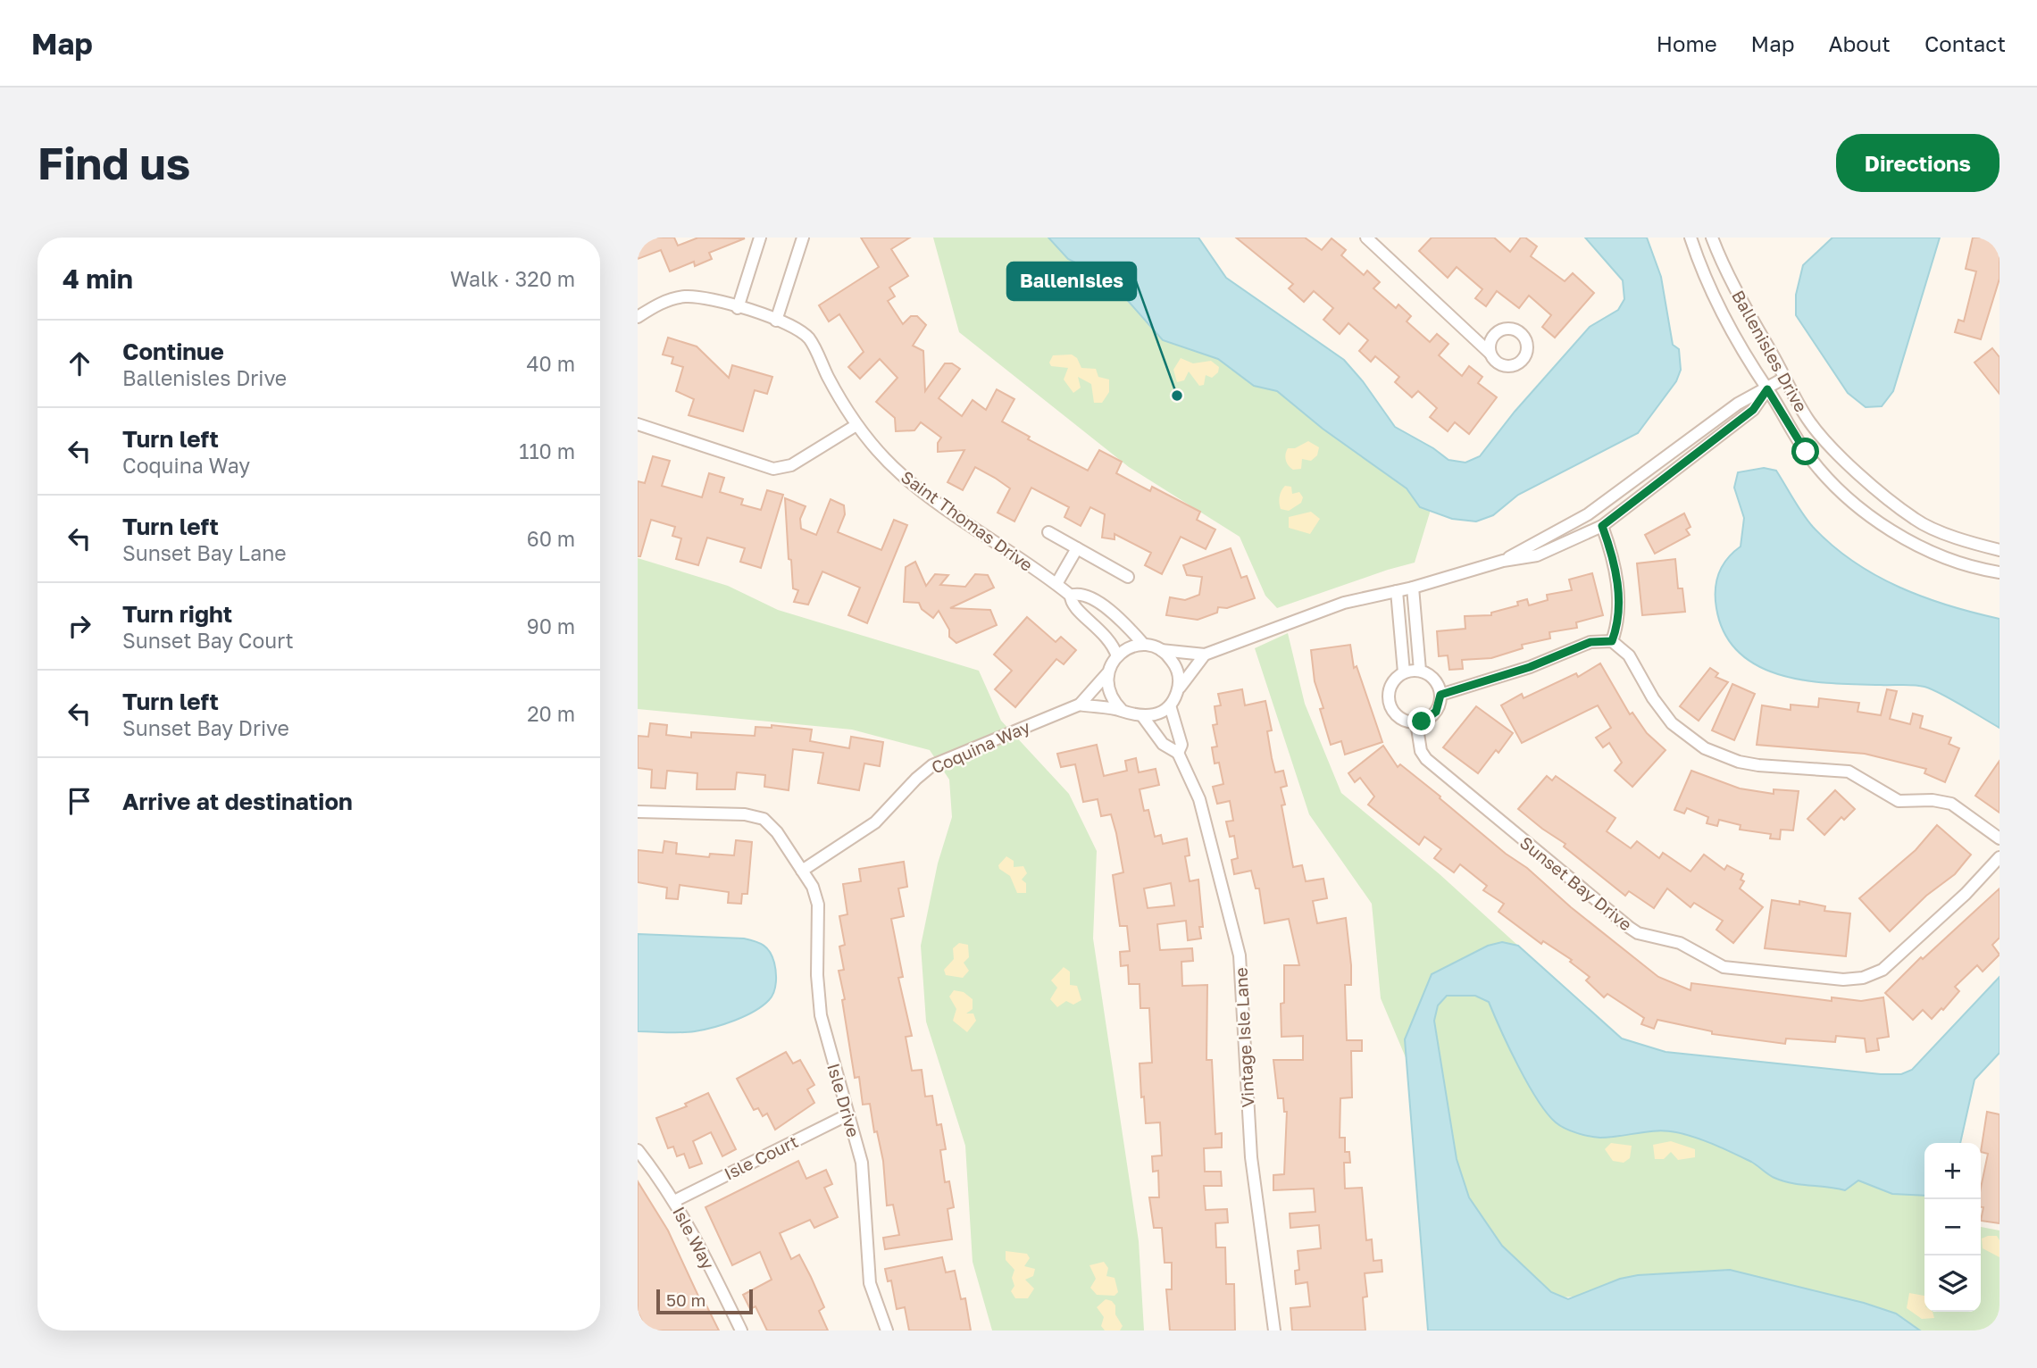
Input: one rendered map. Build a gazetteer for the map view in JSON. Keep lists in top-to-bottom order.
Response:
{
  "streets": {
    "street": [
      "Ballenisles Drive",
      "Saint Thomas Drive",
      "Coquina Way",
      "Sunset Bay Drive",
      "Vintage Isle Lane",
      "Isle Drive",
      "Isle Court",
      "Isle Way"
    ]
  },
  "crossings": [
    ["Saint Thomas Drive", "Coquina Way"],
    ["Saint Thomas Drive", "Vintage Isle Lane"],
    ["Coquina Way", "Vintage Isle Lane"],
    ["Coquina Way", "Isle Drive"],
    ["Isle Drive", "Isle Court"],
    ["Isle Court", "Isle Way"]
  ],
  "places": ["BallenIsles"],
  "scale_bar": "50 m",
  "page": {
    "header": "Map",
    "nav": [
      "Home",
      "Map",
      "About",
      "Contact"
    ],
    "buttons": "Directions",
    "title": "Find us",
    "heading": ["4 min", "Walk · 320 m"],
    "list": [
      ["Continue", "Ballenisles Drive", "40 m"],
      ["Turn left", "Coquina Way", "110 m"],
      ["Turn left", "Sunset Bay Lane", "60 m"],
      ["Turn right", "Sunset Bay Court", "90 m"],
      ["Turn left", "Sunset Bay Drive", "20 m"],
      "Arrive at destination"
    ],
    "map_buttons": ["+", "−"],
    "scale": "50 m"
  }
}
